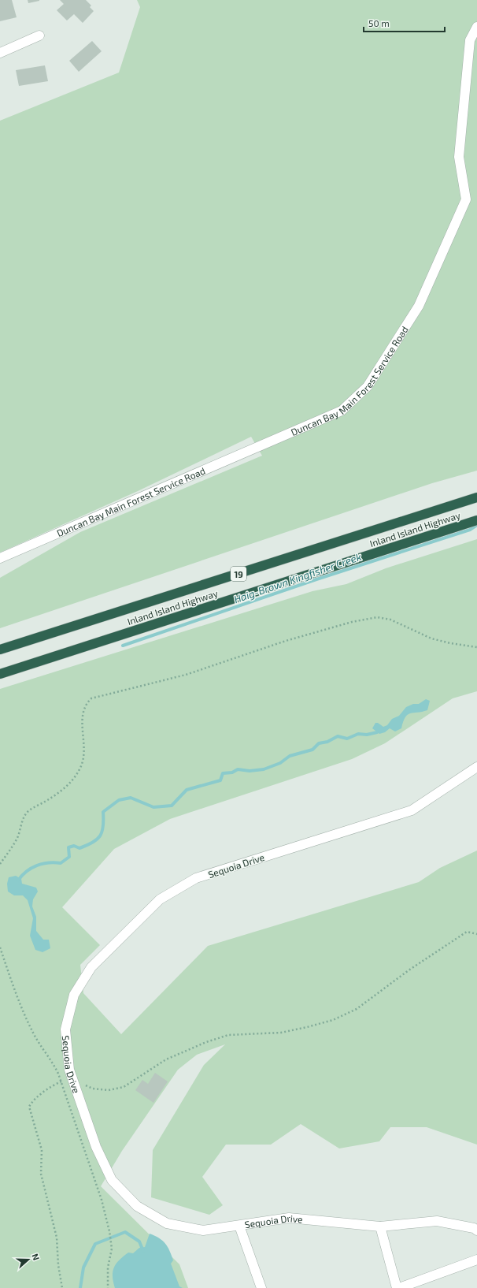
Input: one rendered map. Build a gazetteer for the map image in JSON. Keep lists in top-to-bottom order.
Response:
{
  "streets": {
    "highway": ["Inland Island Highway", "19"],
    "street": ["Duncan Bay Main Forest Service Road", "Sequoia Drive"]
  },
  "water": ["Haig-Brown Kingfisher Creek"],
  "scale_bar": "50 m",
  "north": "right"
}
